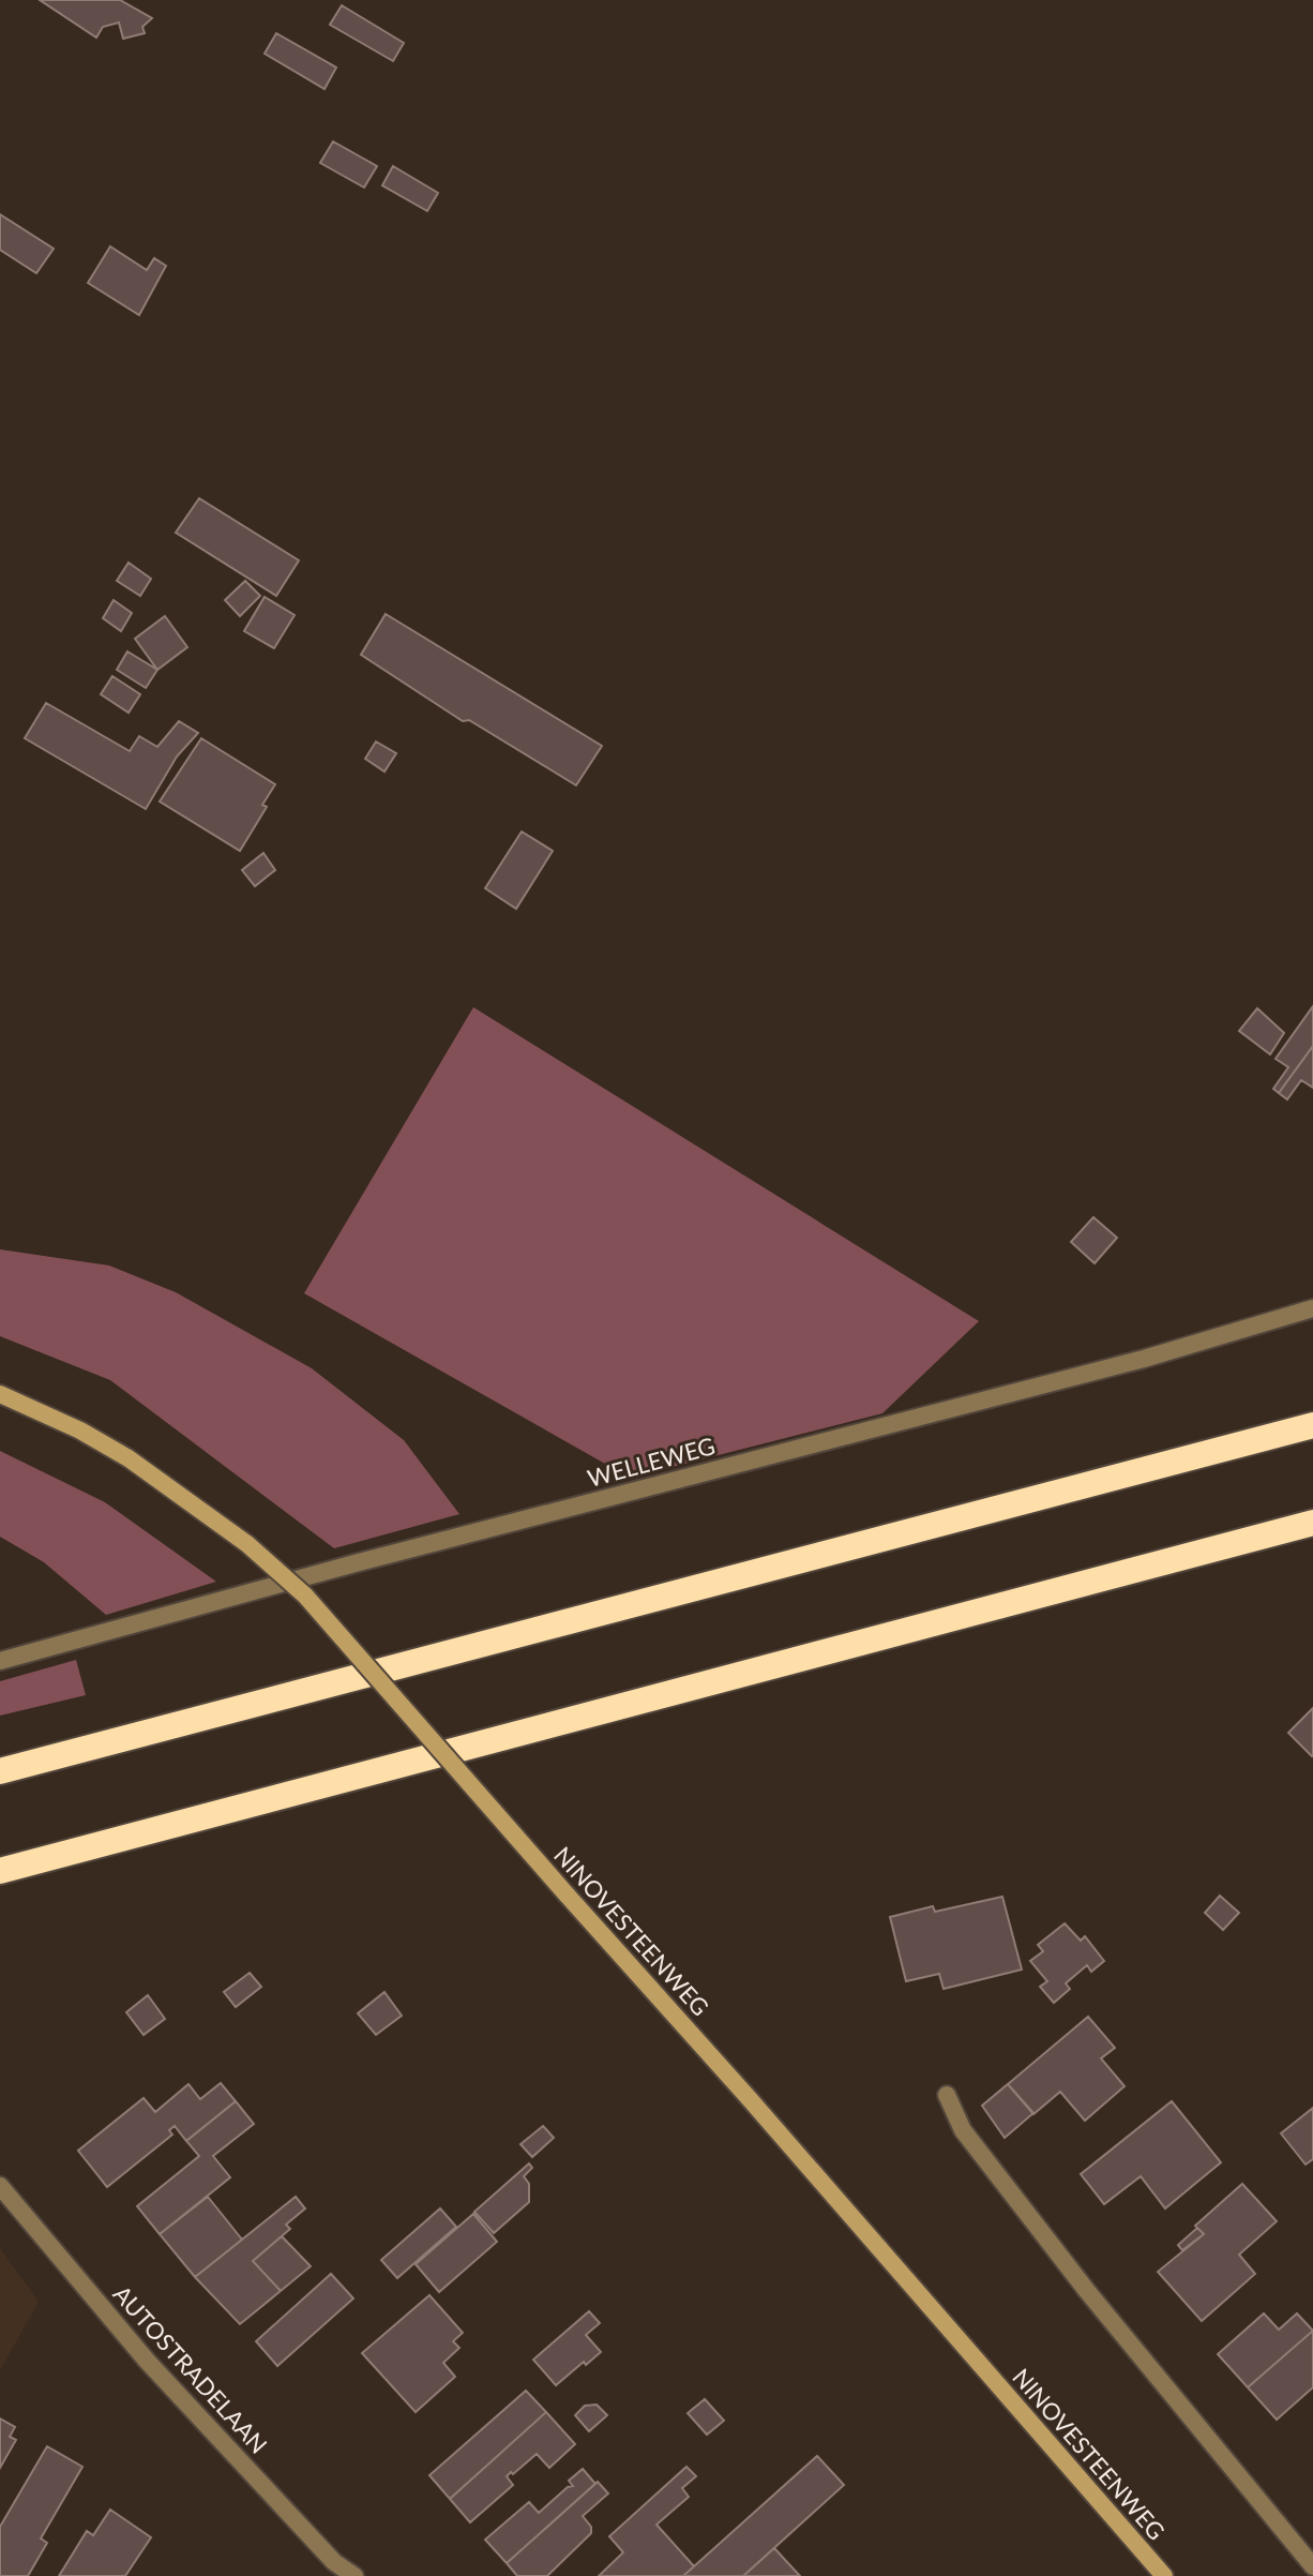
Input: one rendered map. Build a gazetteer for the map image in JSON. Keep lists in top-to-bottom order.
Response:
{
  "streets": {
    "main road": ["NINOVESTEENWEG"],
    "street": ["WELLEWEG", "AUTOSTRADELAAN"]
  }
}
